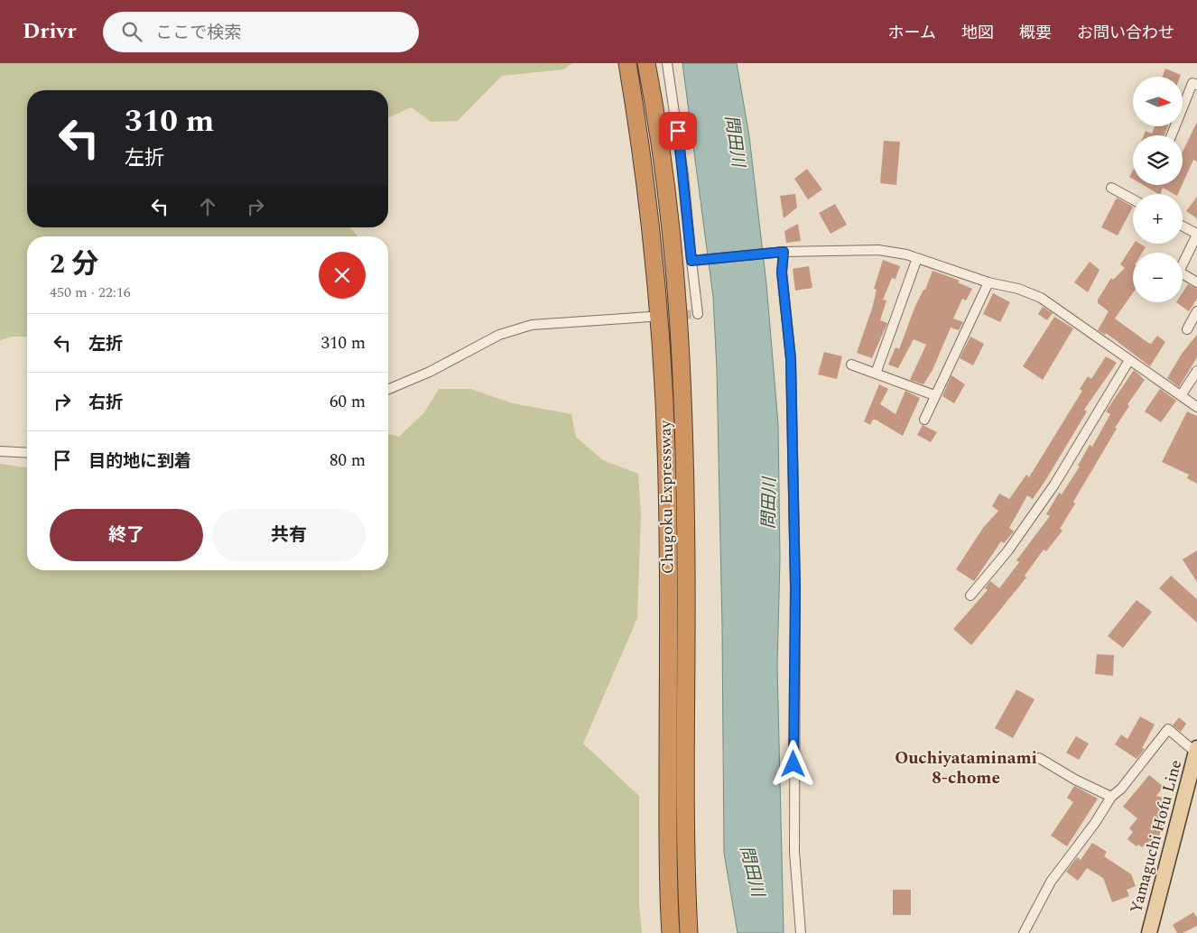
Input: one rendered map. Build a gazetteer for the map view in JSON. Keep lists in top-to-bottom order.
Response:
{
  "streets": {
    "highway": ["Chugoku Expressway"],
    "main road": ["Yamaguchi Hofu Line"]
  },
  "districts": ["Ouchiyataminami 8-chome"],
  "water": ["問田川"],
  "north": "right",
  "page": {
    "header": "Drivr",
    "search": "ここで検索",
    "nav": [
      "ホーム",
      "地図",
      "概要",
      "お問い合わせ"
    ],
    "map_buttons": ["+", "−"],
    "turn": ["310 m", "左折"],
    "heading": ["2 分", "450 m · 22:16"],
    "list": [
      {
        "name": "左折",
        "value": "310 m"
      },
      {
        "name": "右折",
        "value": "60 m"
      },
      {
        "name": "目的地に到着",
        "value": "80 m"
      }
    ],
    "buttons": ["終了", "共有"]
  }
}
